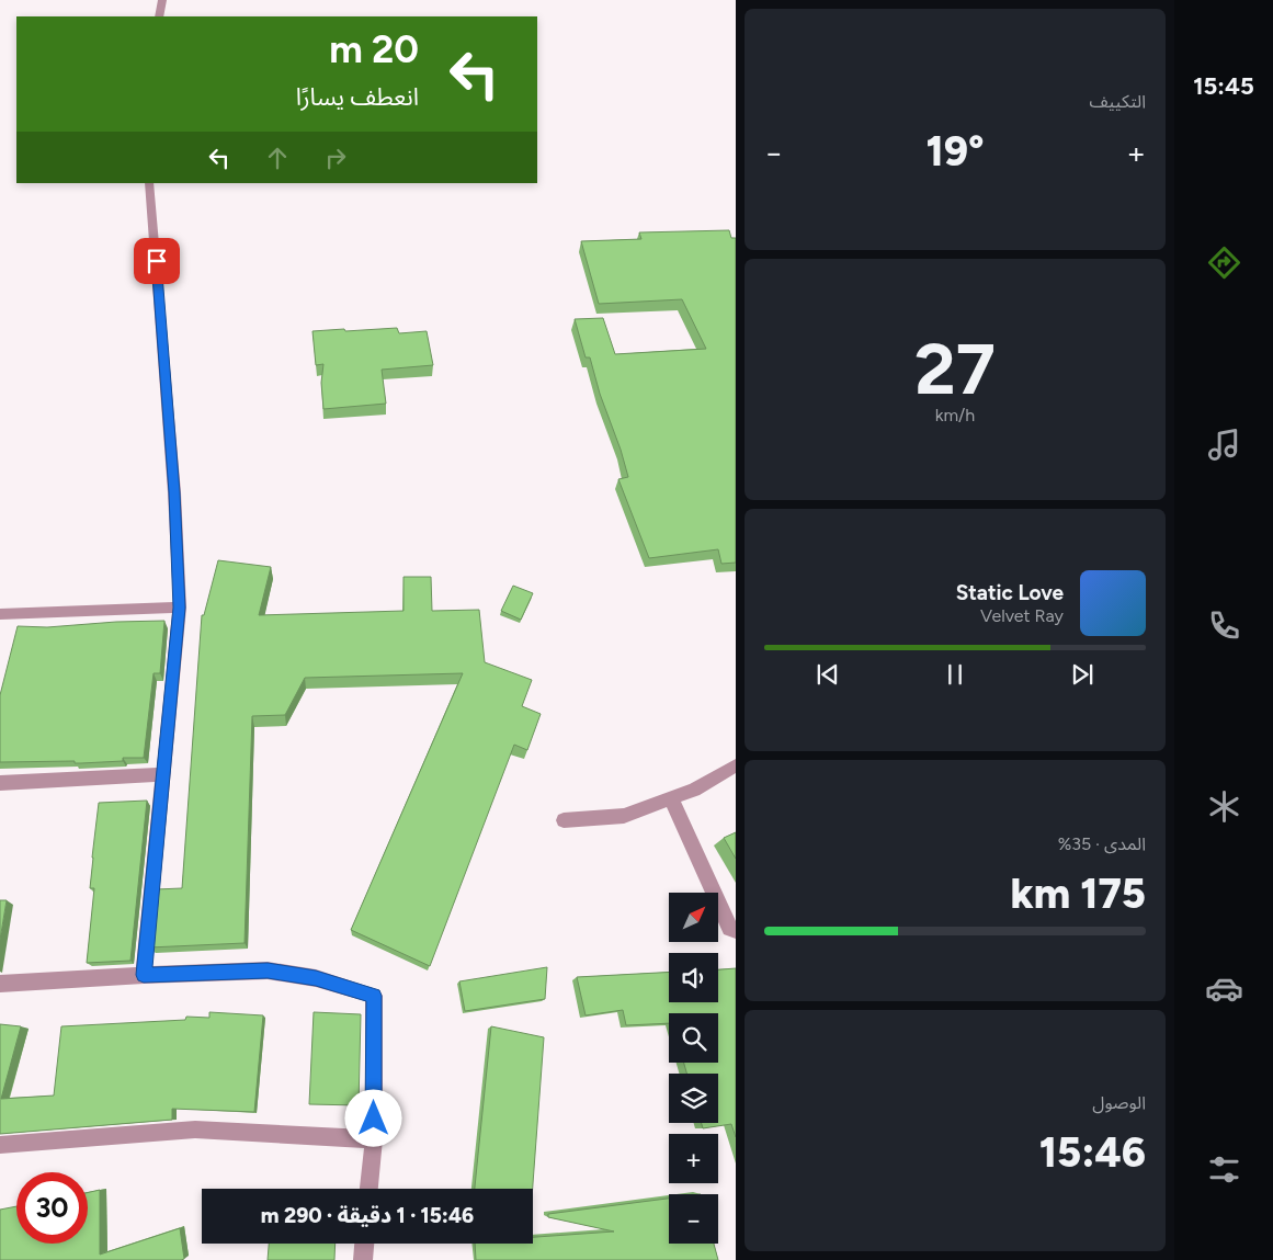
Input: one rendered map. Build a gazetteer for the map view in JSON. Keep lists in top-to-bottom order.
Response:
{
  "north": "top right",
  "page": {
    "tabs": "15:45",
    "tile": [
      "التكييف",
      ["27", "km/h"],
      ["المدى · 35%", "175 km"],
      ["الوصول", "15:46"]
    ],
    "turn": ["20 m", "انعطف يسارًا"],
    "heat": ["−", "19°", "+"],
    "song": ["Static Love", "Velvet Ray"],
    "map_buttons": ["+", "−"],
    "limit": "30",
    "trip": "15:46 · 1 دقيقة · 290 m"
  }
}
